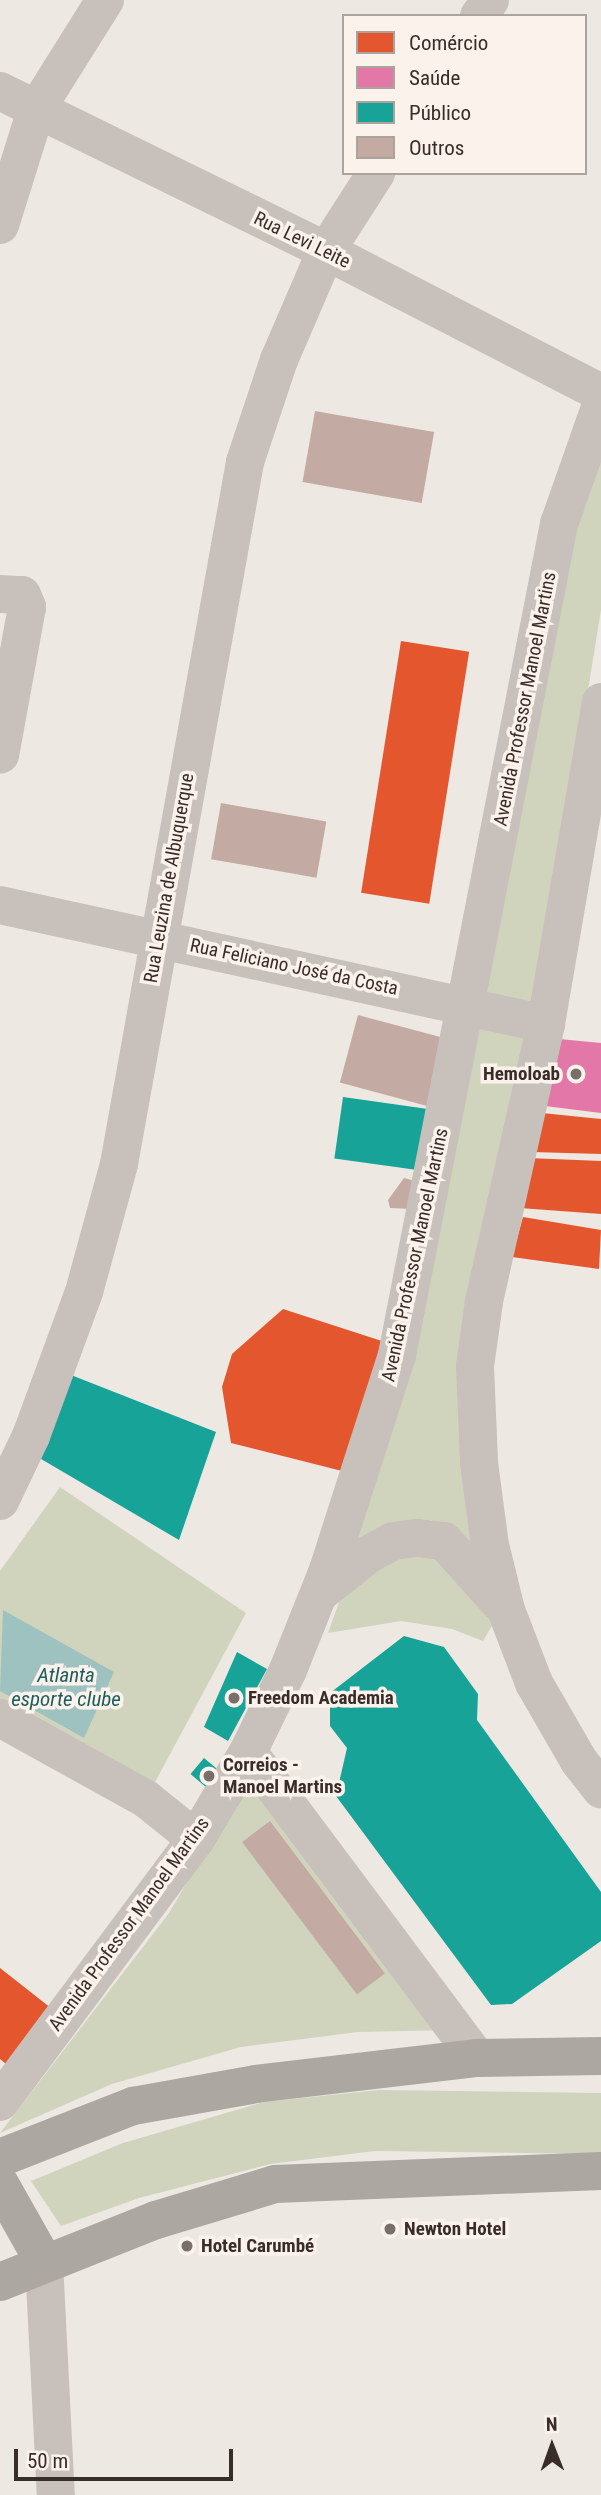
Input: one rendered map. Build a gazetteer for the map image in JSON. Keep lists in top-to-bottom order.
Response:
{
  "streets": {
    "street": [
      "Rua Levi Leite",
      "Avenida Professor Manoel Martins",
      "Rua Leuzina de Albuquerque",
      "Rua Feliciano José da Costa"
    ]
  },
  "crossings": [
    ["Rua Levi Leite", "Rua Leuzina de Albuquerque"],
    ["Avenida Professor Manoel Martins", "Rua Feliciano José da Costa"],
    ["Rua Leuzina de Albuquerque", "Rua Feliciano José da Costa"]
  ],
  "water": ["Atlanta esporte clube"],
  "places": [
    "Hemoloab",
    "Freedom Academia",
    "Correios - Manoel Martins",
    "Newton Hotel",
    "Hotel Carumbé"
  ],
  "legend": [
    "Comércio",
    "Saúde",
    "Público",
    "Outros"
  ],
  "scale_bar": "50 m",
  "north": "top"
}
